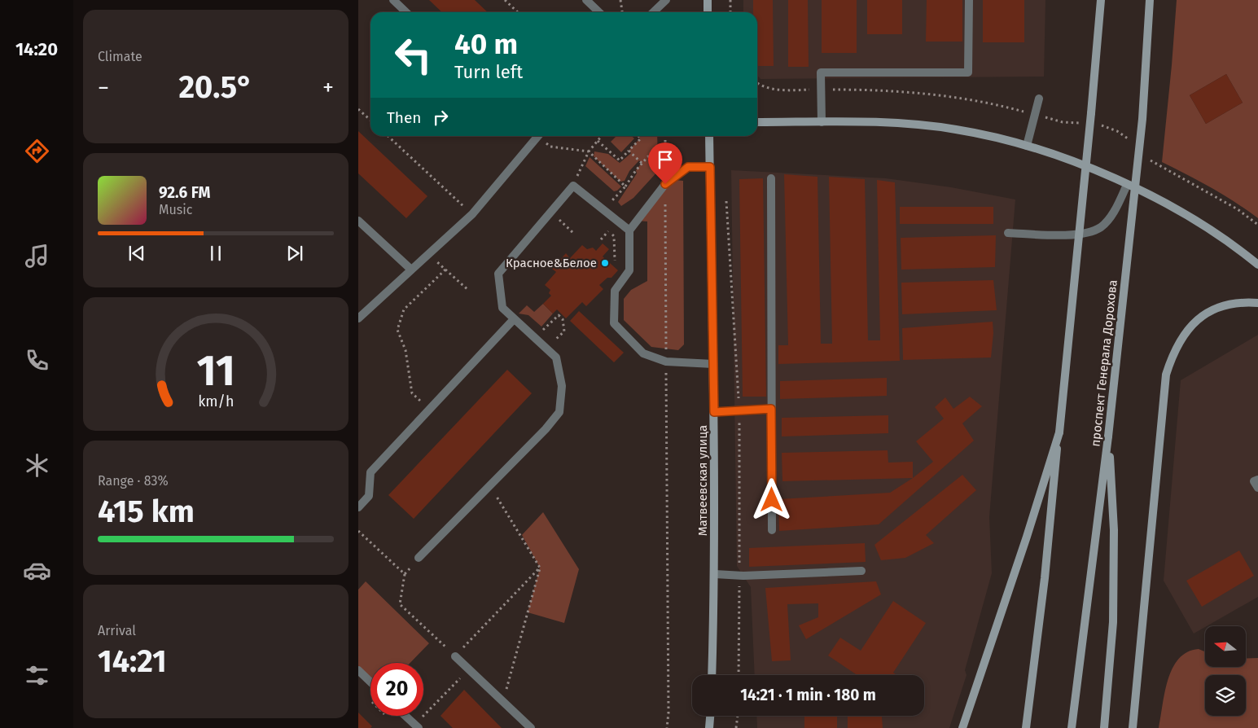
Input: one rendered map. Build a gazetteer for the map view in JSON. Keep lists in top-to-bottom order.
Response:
{
  "streets": {
    "street": ["проспект Генерала Дорохова", "Матвеевская улица"]
  },
  "places": ["Красное&Белое"],
  "north": "left",
  "page": {
    "tabs": "14:20",
    "tile": [
      "Climate",
      ["Range · 83%", "415 km"],
      ["Arrival", "14:21"]
    ],
    "turn": ["40 m", "Turn left"],
    "heat": ["−", "20.5°", "+"],
    "then": "Then",
    "song": ["92.6 FM", "Music"],
    "limit": "20",
    "trip": "14:21 · 1 min · 180 m",
    "gauge": ["11", "km/h"]
  }
}
